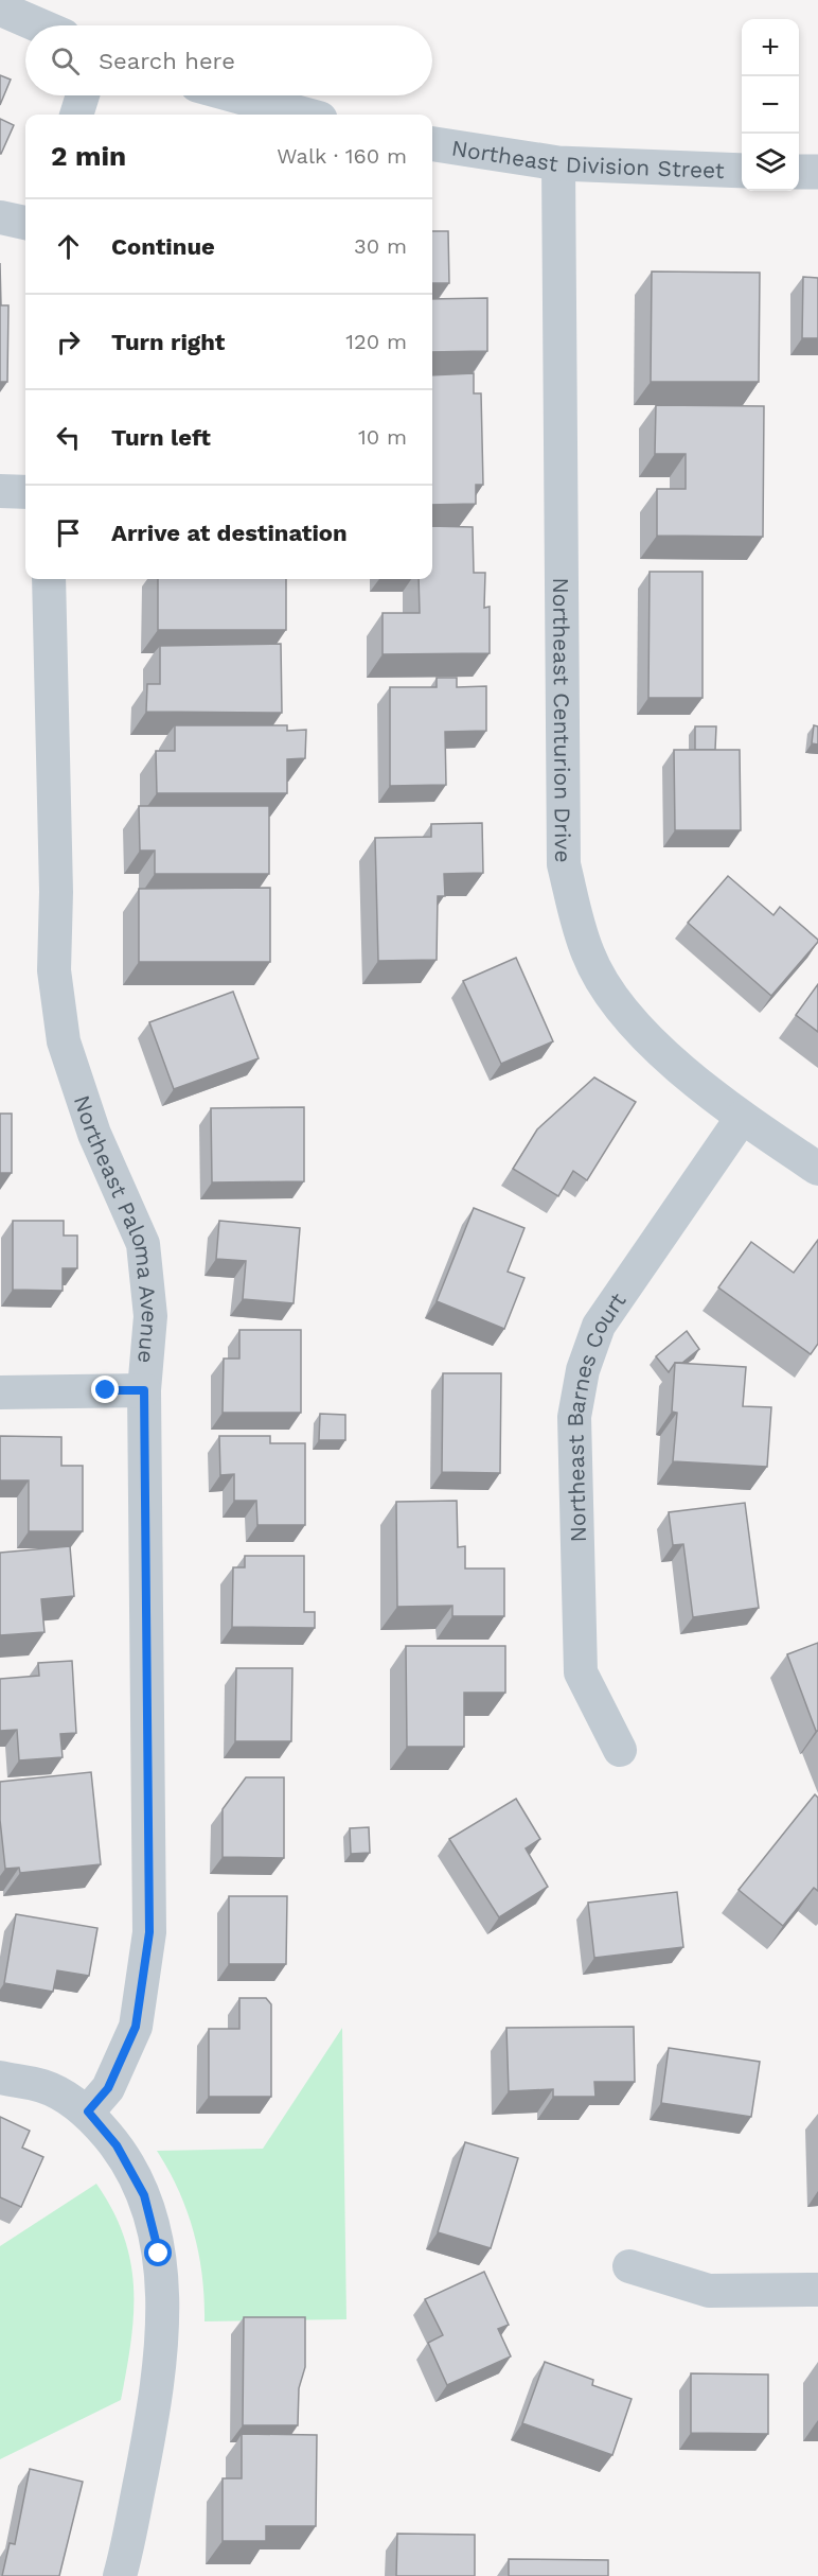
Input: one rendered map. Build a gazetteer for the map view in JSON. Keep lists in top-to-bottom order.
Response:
{
  "streets": {
    "street": [
      "Northeast Division Street",
      "Northeast Centurion Drive",
      "Northeast Paloma Avenue",
      "Northeast Barnes Court"
    ]
  },
  "crossings": [
    ["Northeast Division Street", "Northeast Centurion Drive"],
    ["Northeast Centurion Drive", "Northeast Barnes Court"]
  ],
  "page": {
    "map_buttons": ["+", "−"],
    "search": "Search here",
    "heading": ["2 min", "Walk · 160 m"],
    "list": [
      ["Continue", "30 m"],
      ["Turn right", "120 m"],
      ["Turn left", "10 m"],
      "Arrive at destination"
    ]
  }
}
